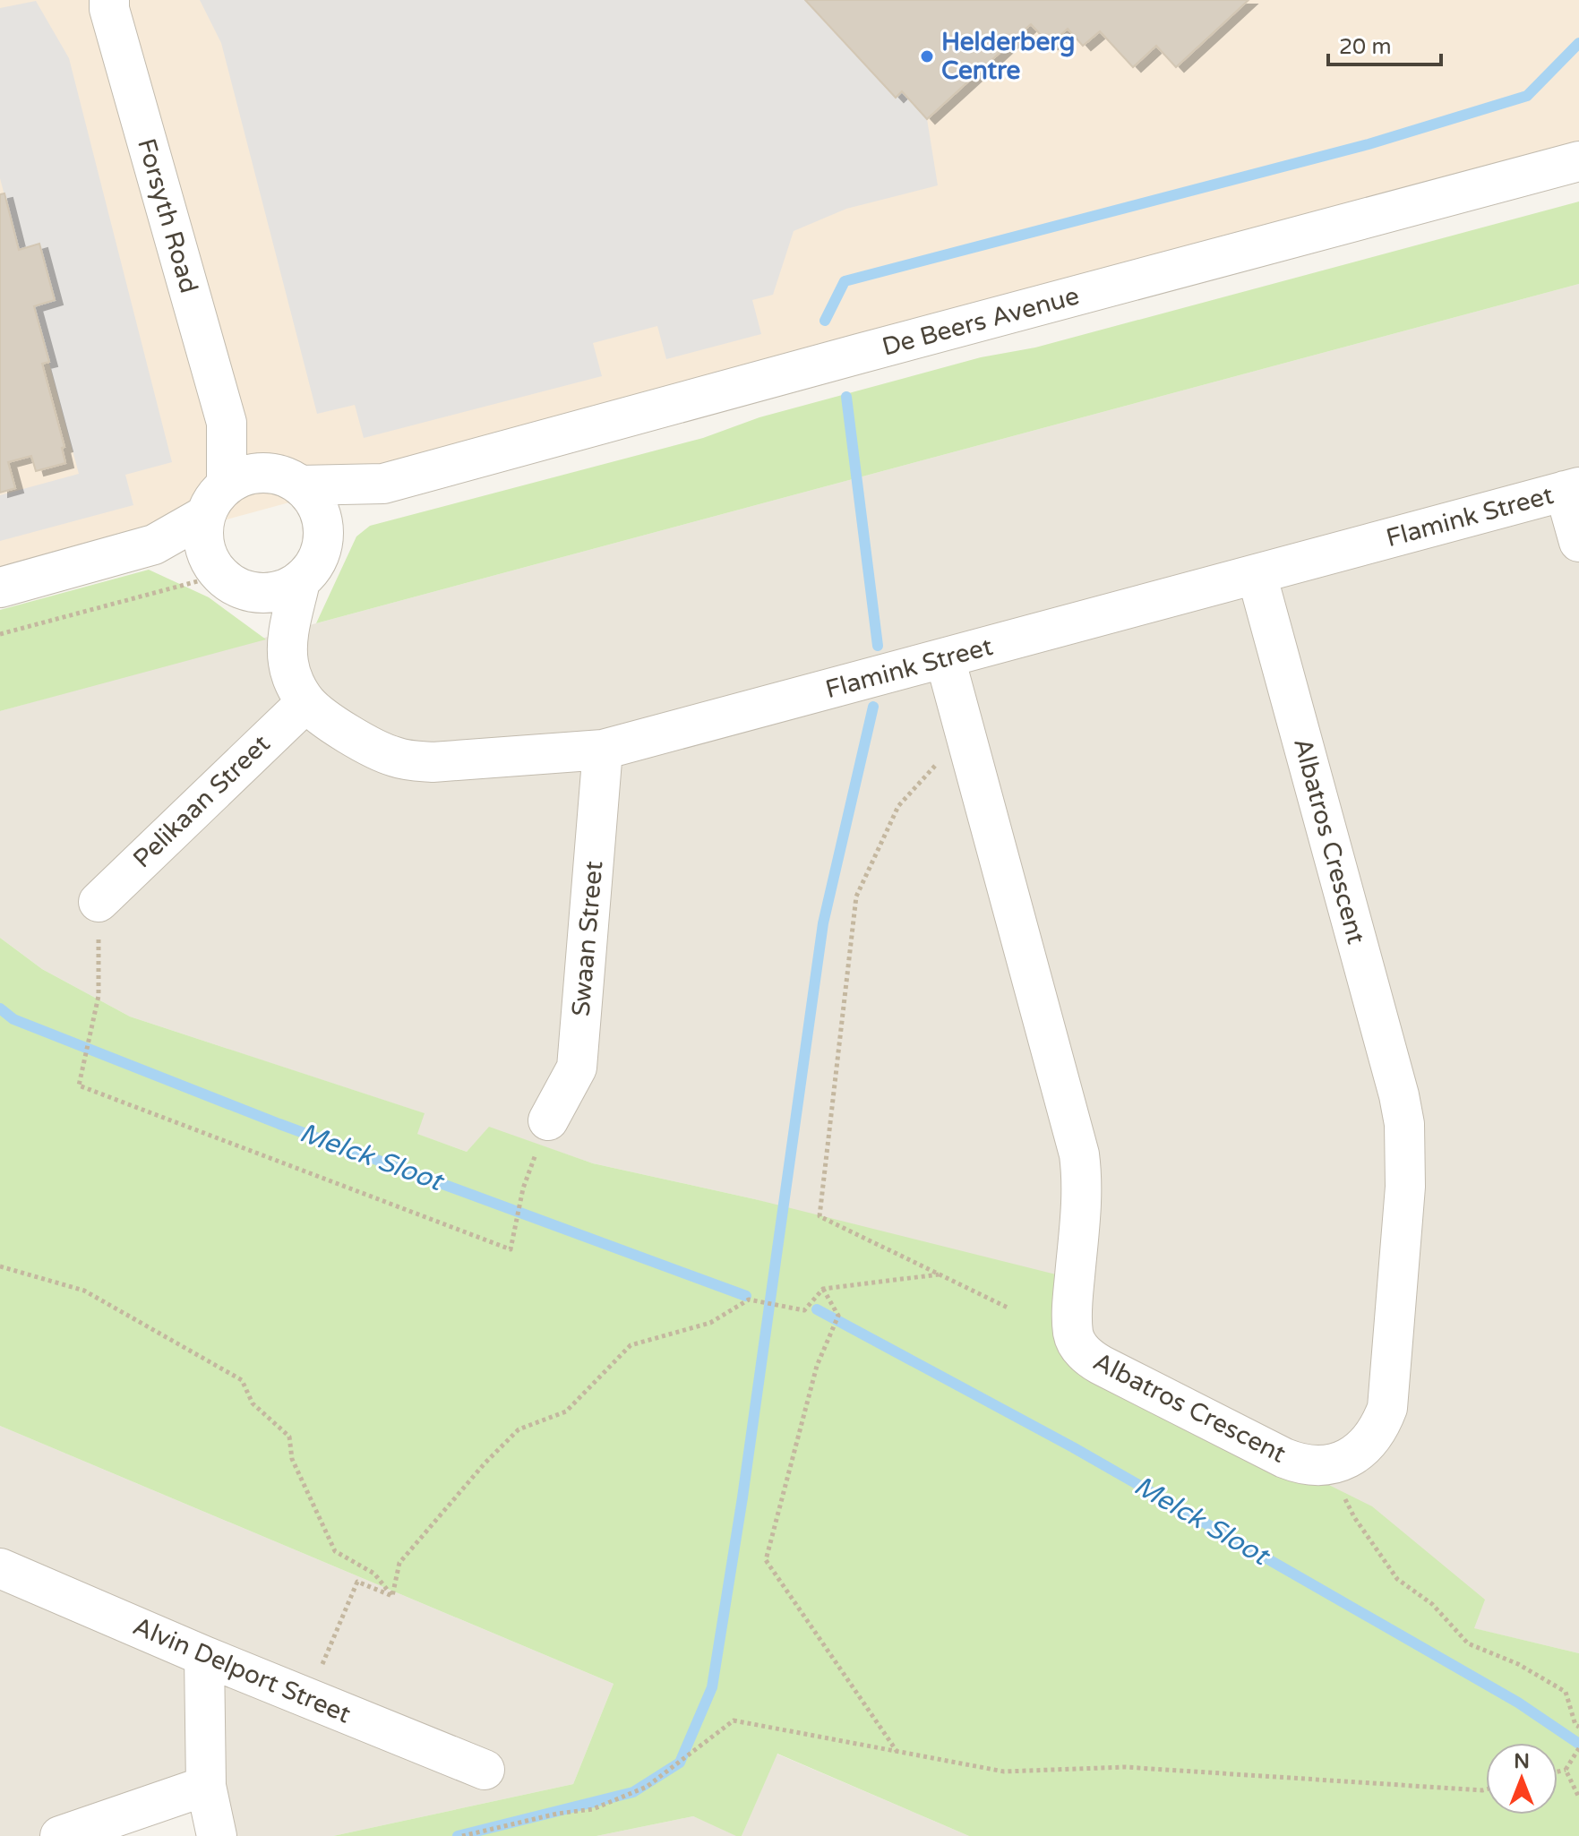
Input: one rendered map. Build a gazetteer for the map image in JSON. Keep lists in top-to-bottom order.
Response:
{
  "streets": {
    "street": [
      "Forsyth Road",
      "De Beers Avenue",
      "Flamink Street",
      "Pelikaan Street",
      "Albatros Crescent",
      "Swaan Street",
      "Alvin Delport Street"
    ]
  },
  "crossings": [
    ["Forsyth Road", "De Beers Avenue"],
    ["Forsyth Road", "Flamink Street"],
    ["De Beers Avenue", "Flamink Street"],
    ["Flamink Street", "Pelikaan Street"],
    ["Flamink Street", "Albatros Crescent"],
    ["Flamink Street", "Swaan Street"]
  ],
  "water": ["Melck Sloot"],
  "places": ["Helderberg Centre"],
  "scale_bar": "20 m",
  "north": "top"
}
